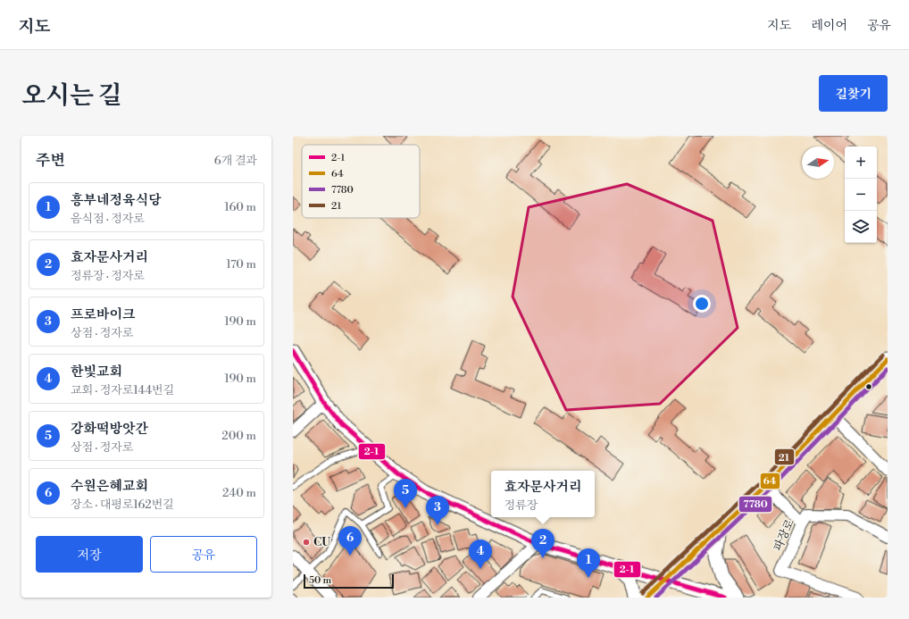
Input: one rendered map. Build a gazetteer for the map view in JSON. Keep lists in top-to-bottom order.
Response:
{
  "streets": {
    "street": ["파장로"]
  },
  "places": ["CU"],
  "lines": [
    "transit line 2-1",
    "transit line 21",
    "transit line 64",
    "transit line 7780"
  ],
  "legend": [
    "2-1",
    "64",
    "7780",
    "21"
  ],
  "scale_bar": "50 m",
  "north": "right",
  "page": {
    "header": "지도",
    "nav": ["지도", "레이어", "공유"],
    "title": "오시는 길",
    "buttons": [
      "길찾기",
      ["저장", "공유"]
    ],
    "heading": ["주변", "6개 결과"],
    "map_buttons": ["+", "−"],
    "list": [
      {
        "mark": "1",
        "name": "흥부네정육식당",
        "note": "음식점 · 정자로",
        "value": "160 m"
      },
      {
        "mark": "2",
        "name": "효자문사거리",
        "note": "정류장 · 정자로",
        "value": "170 m"
      },
      {
        "mark": "3",
        "name": "프로바이크",
        "note": "상점 · 정자로",
        "value": "190 m"
      },
      {
        "mark": "4",
        "name": "한빛교회",
        "note": "교회 · 정자로144번길",
        "value": "190 m"
      },
      {
        "mark": "5",
        "name": "강화떡방앗간",
        "note": "상점 · 정자로",
        "value": "200 m"
      },
      {
        "mark": "6",
        "name": "수원은혜교회",
        "note": "장소 · 대평로162번길",
        "value": "240 m"
      }
    ],
    "popup": ["효자문사거리", "정류장"],
    "pins": [
      "5",
      "3",
      "6",
      "2",
      "4",
      "1"
    ],
    "scale": "50 m"
  }
}
